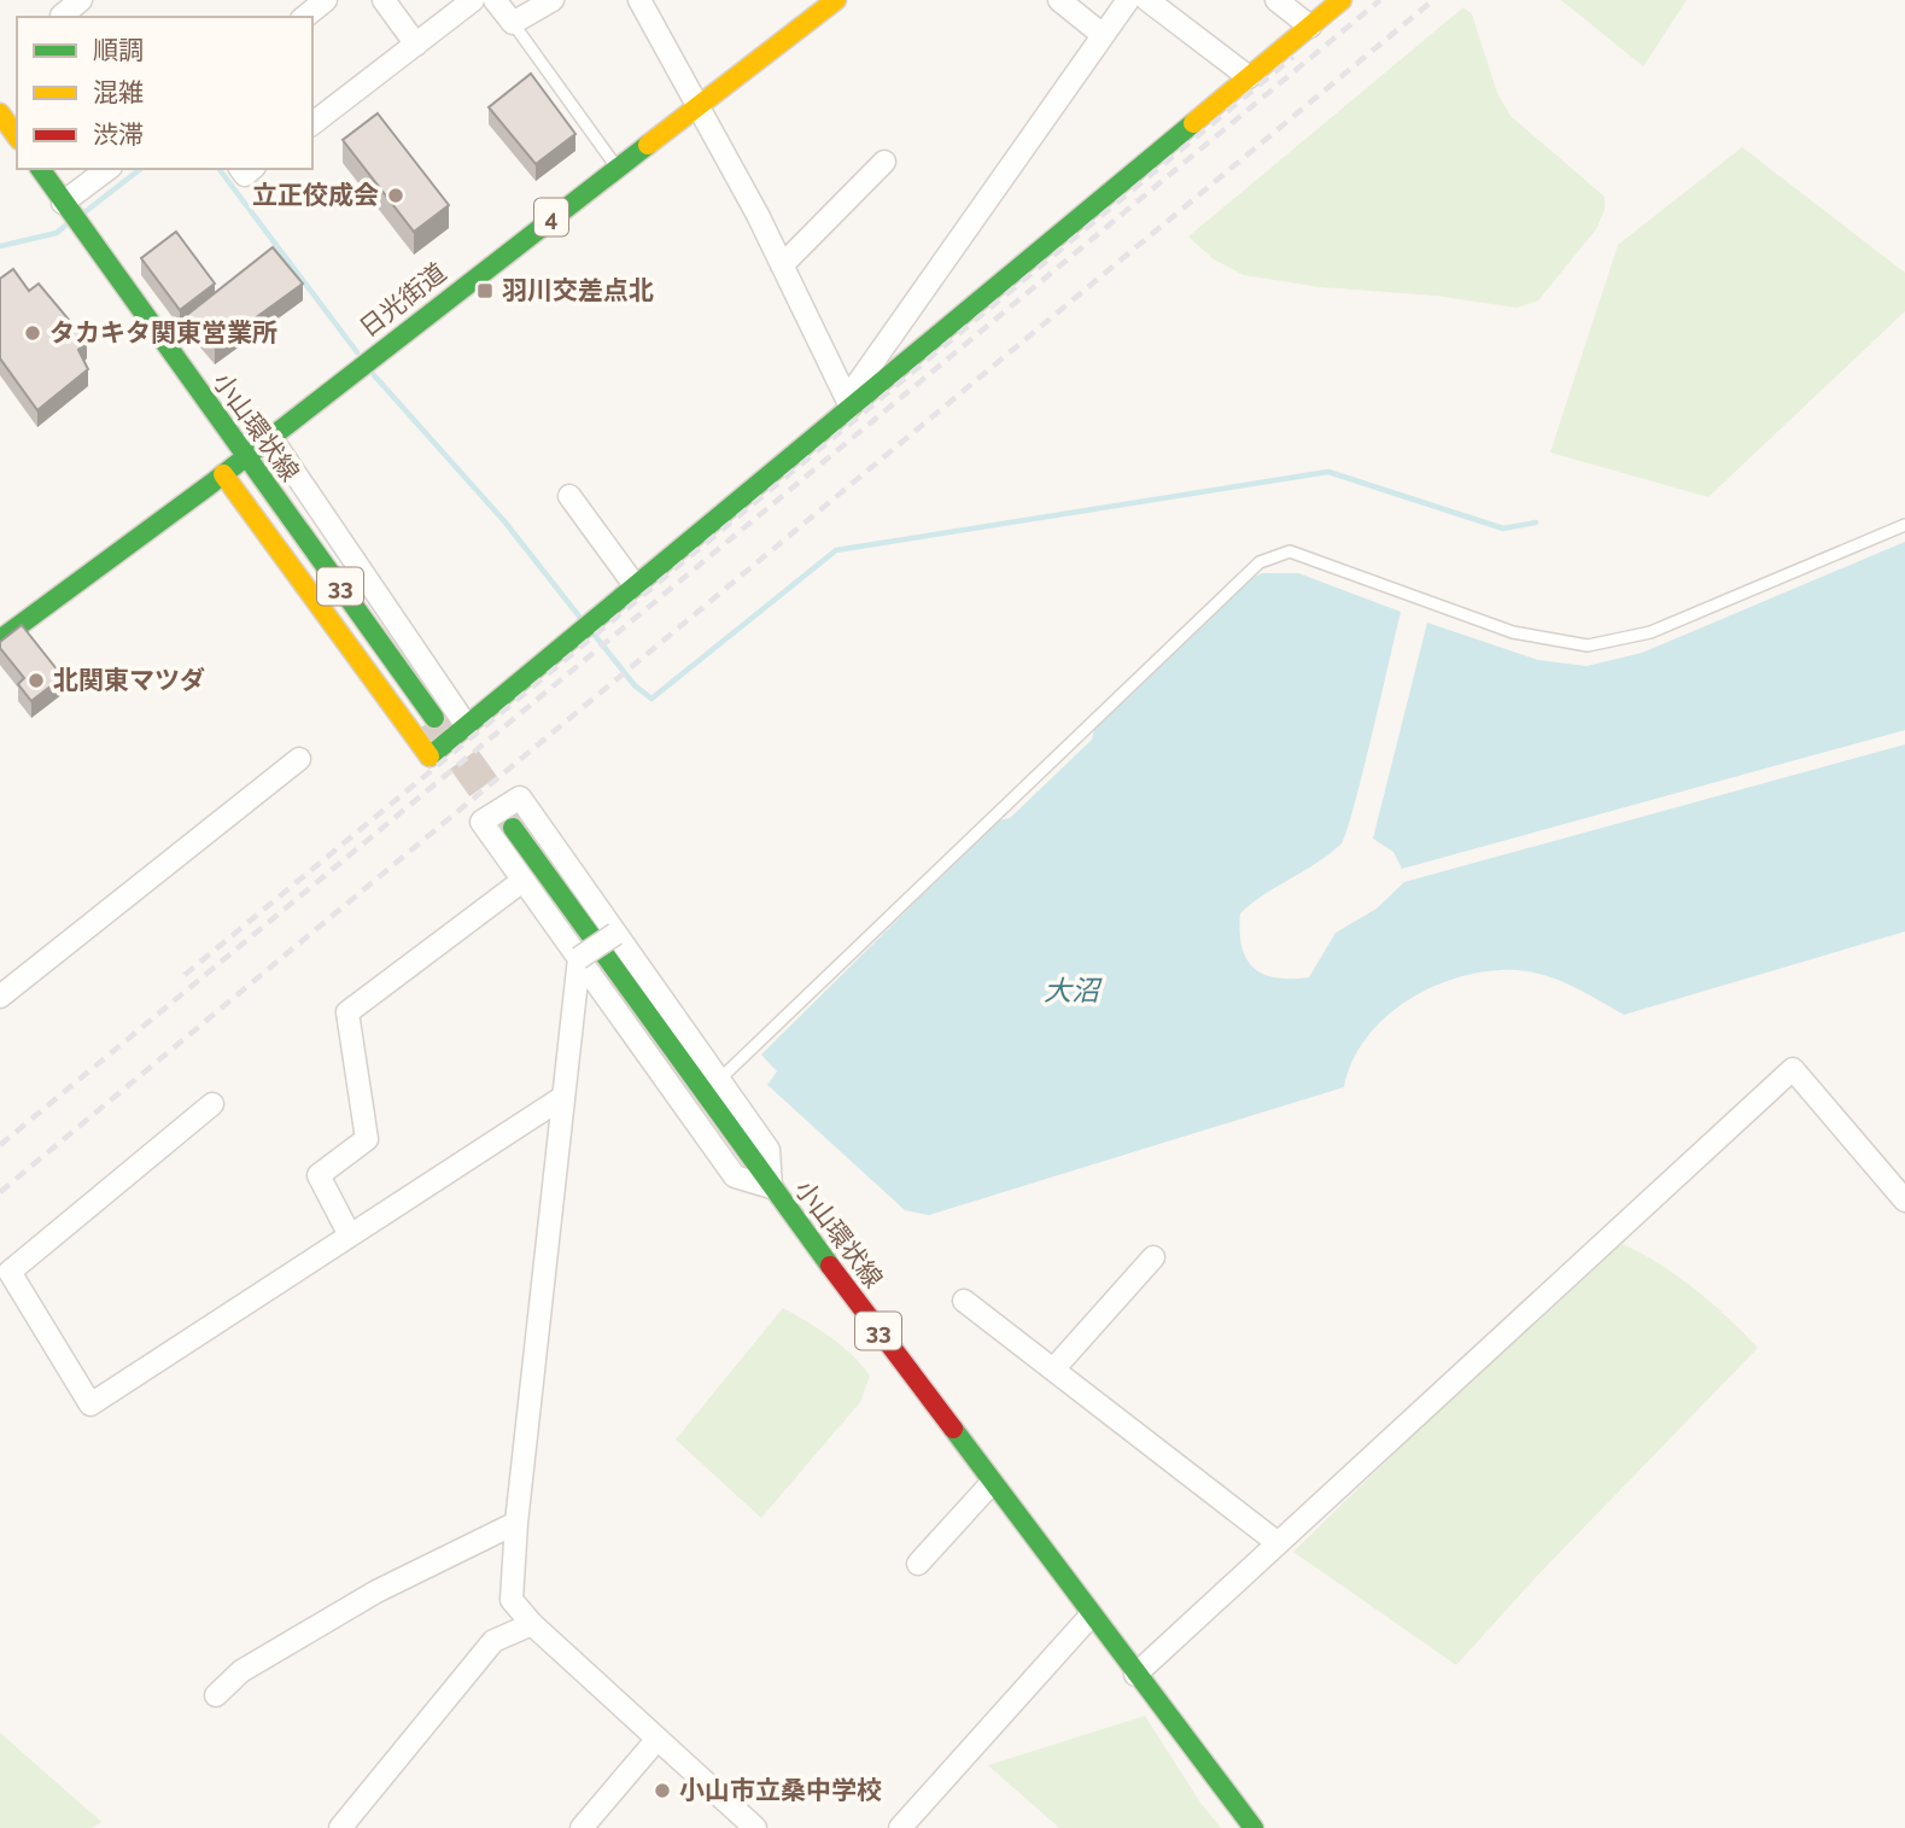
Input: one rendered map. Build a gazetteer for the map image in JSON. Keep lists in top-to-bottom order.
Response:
{
  "streets": {
    "main road": [
      "4",
      "日光街道",
      "小山環状線",
      "33"
    ]
  },
  "crossings": [
    ["日光街道", "小山環状線"]
  ],
  "water": ["大沼"],
  "places": {
    "other": [
      "立正佼成会",
      "タカキタ関東営業所",
      "北関東マツダ",
      "小山市立桑中学校"
    ],
    "transit": ["羽川交差点北"]
  },
  "legend": ["順調", "混雑", "渋滞"]
}
